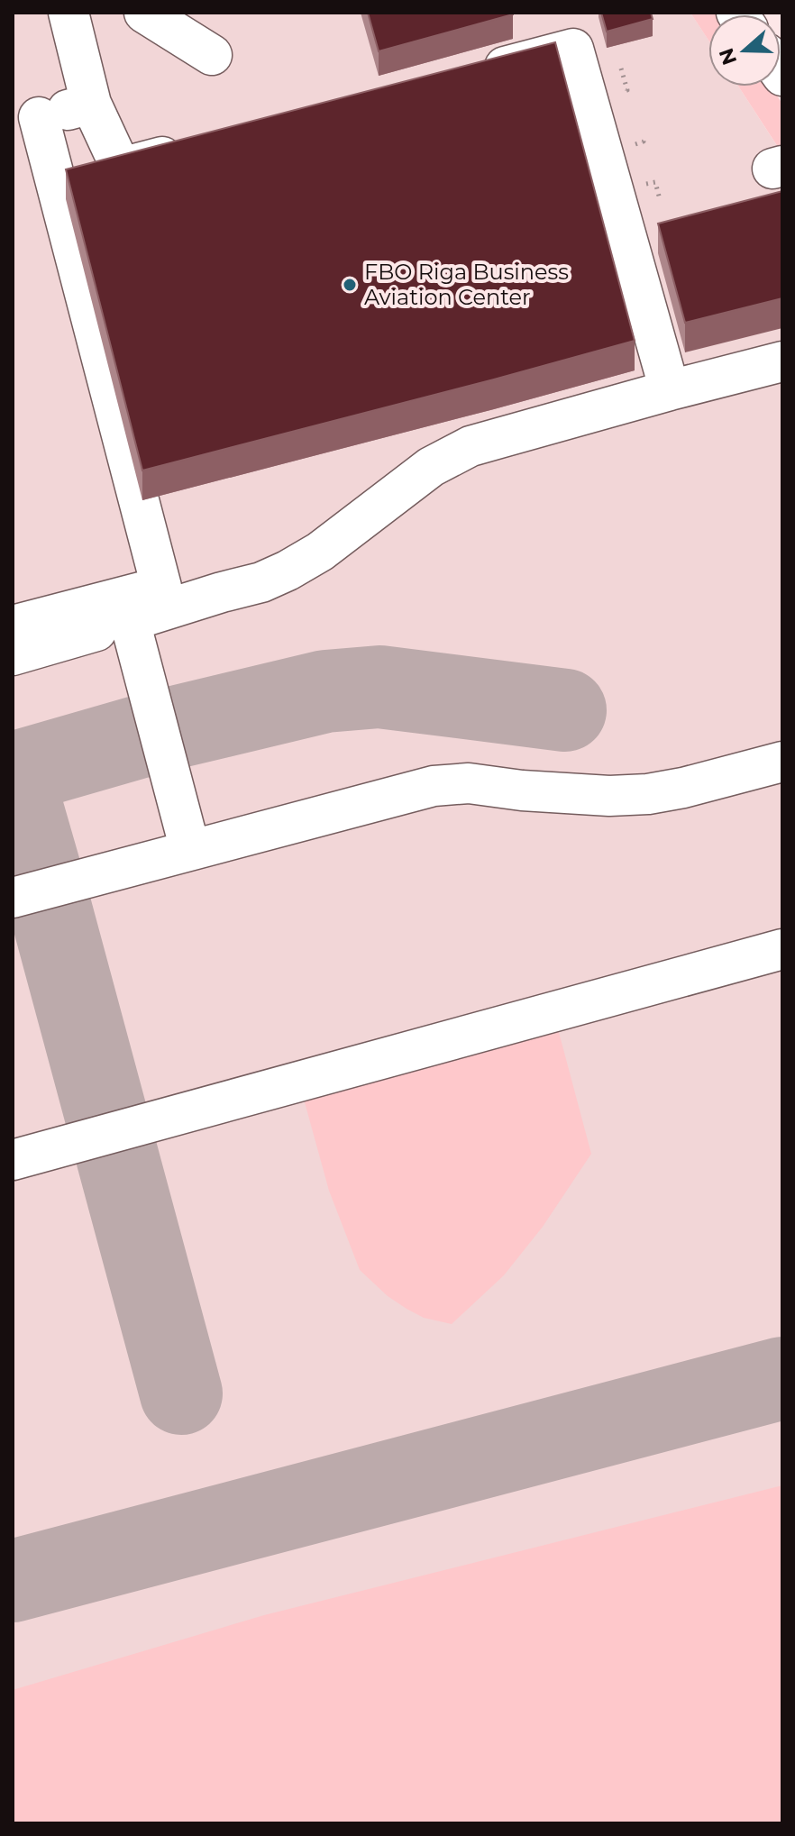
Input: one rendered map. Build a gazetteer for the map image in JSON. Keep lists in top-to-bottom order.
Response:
{
  "places": ["FBO Riga Business Aviation Center"],
  "north": "left"
}
